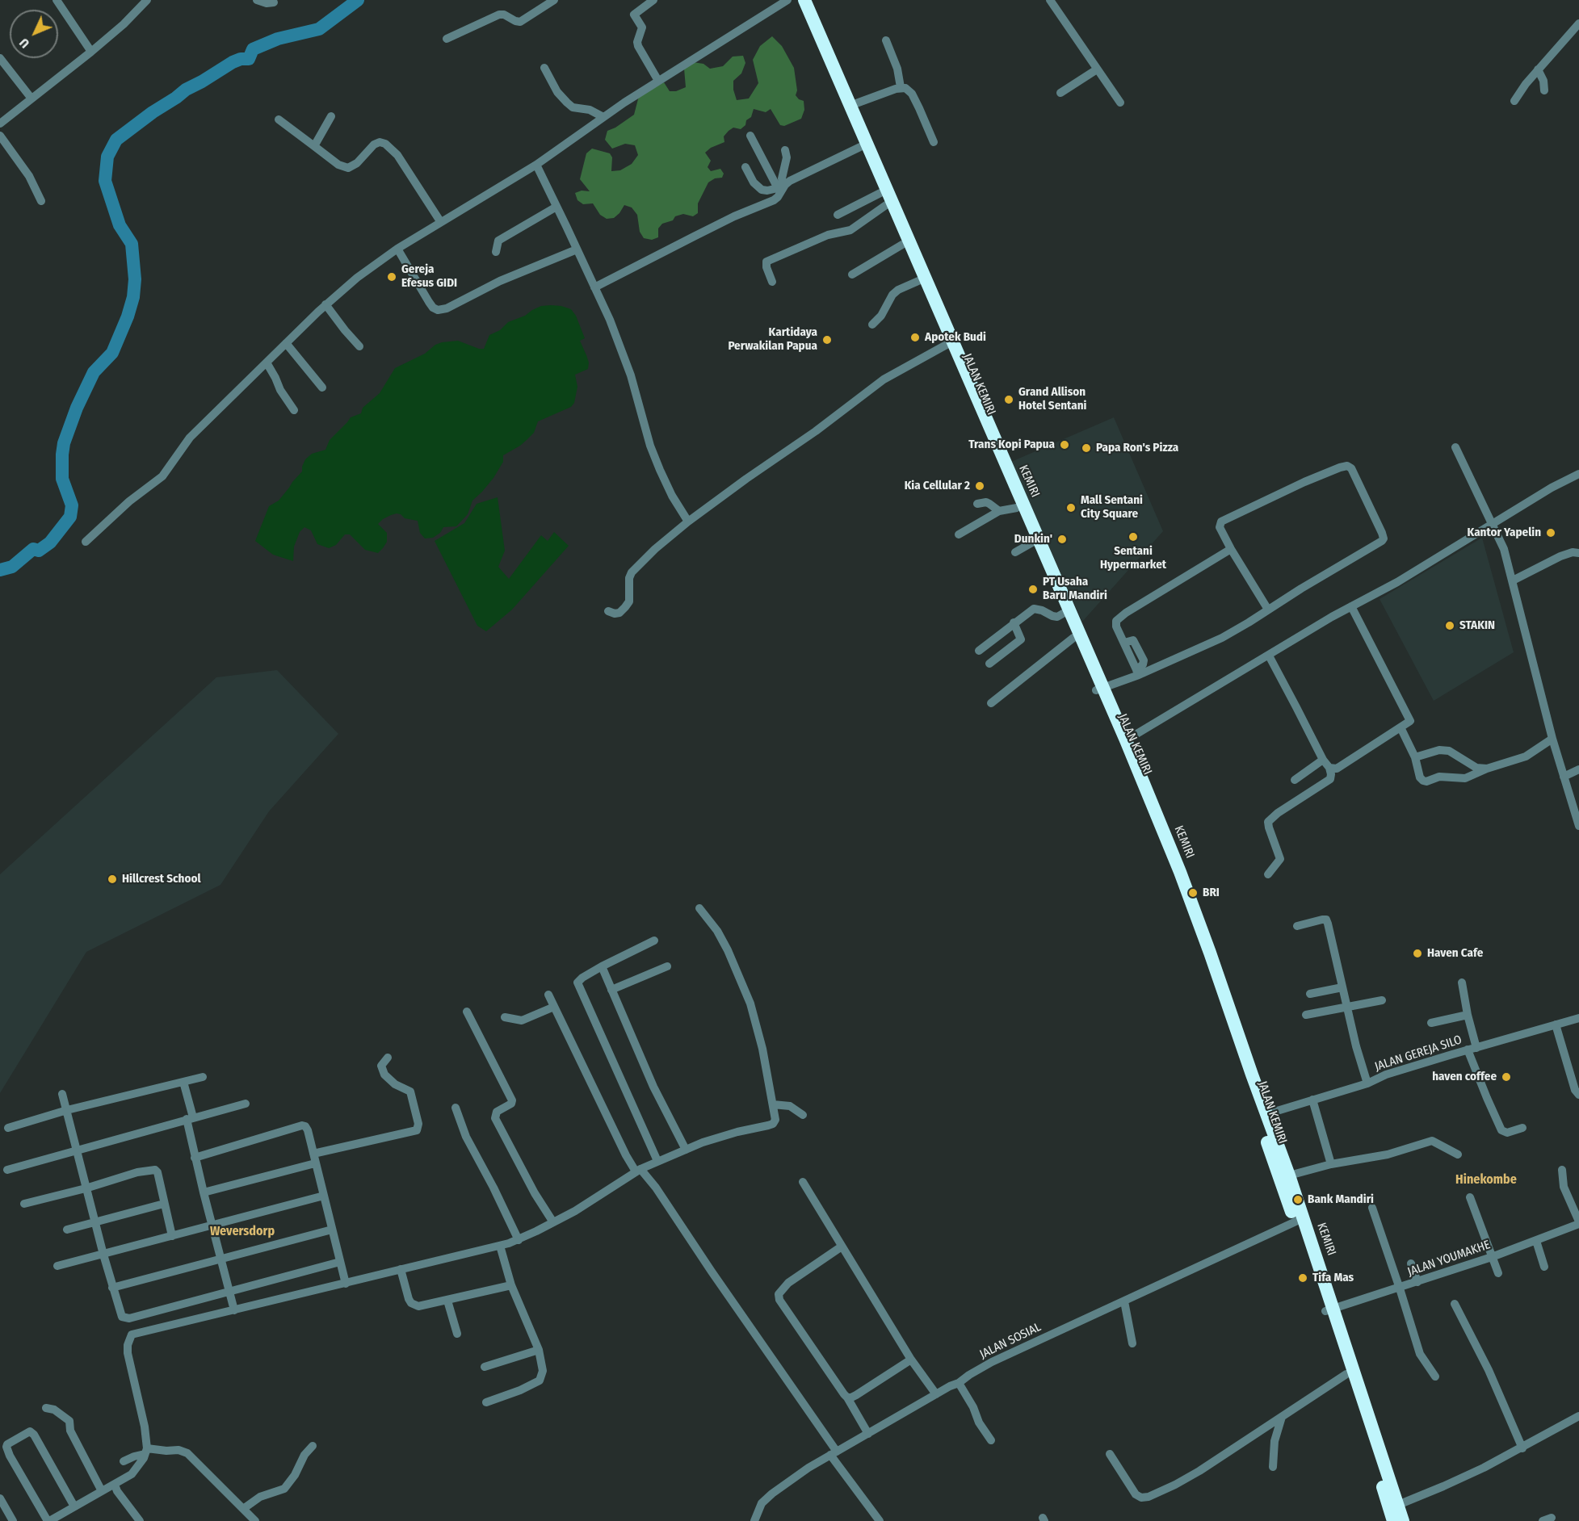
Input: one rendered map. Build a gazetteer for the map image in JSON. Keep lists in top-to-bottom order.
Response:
{
  "streets": {
    "highway": ["JALAN KEMIRI", "KEMIRI"],
    "street": ["JALAN GEREJA SILO", "JALAN YOUMAKHE", "JALAN SOSIAL"]
  },
  "crossings": [
    ["JALAN KEMIRI", "KEMIRI"],
    ["JALAN KEMIRI", "JALAN SOSIAL"],
    ["KEMIRI", "JALAN GEREJA SILO"],
    ["KEMIRI", "JALAN YOUMAKHE"],
    ["KEMIRI", "JALAN SOSIAL"]
  ],
  "districts": ["Hinekombe", "Weversdorp"],
  "places": [
    "Gereja Efesus GIDI",
    "Apotek Budi",
    "Kartidaya Perwakilan Papua",
    "Grand Allison Hotel Sentani",
    "Trans Kopi Papua",
    "Papa Ron's Pizza",
    "Kia Cellular 2",
    "Mall Sentani City Square",
    "Kantor Yapelin",
    "Sentani Hypermarket",
    "Dunkin'",
    "PT Usaha Baru Mandiri",
    "STAKIN",
    "Hillcrest School",
    "BRI",
    "Haven Cafe",
    "haven coffee",
    "Bank Mandiri",
    "Tifa Mas"
  ],
  "north": "bottom left"
}
